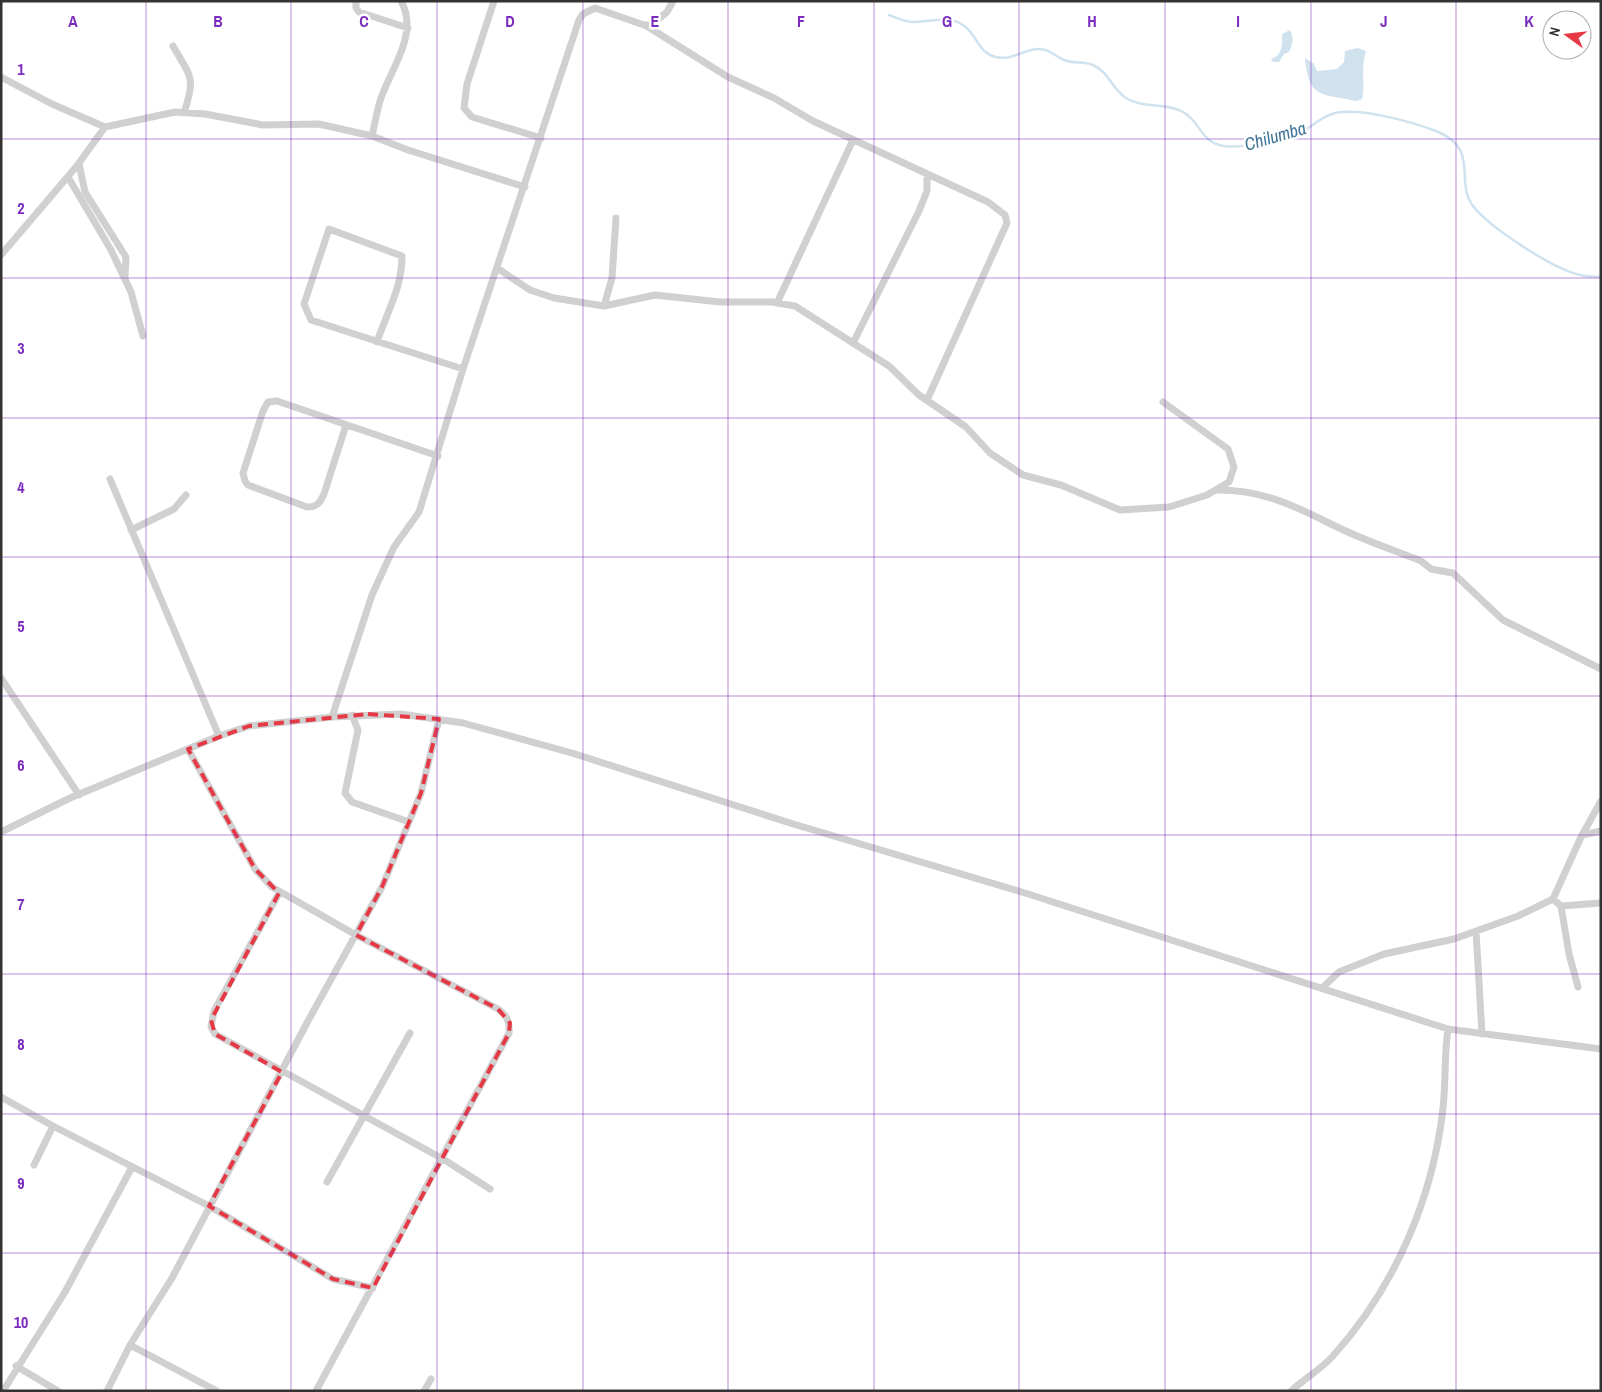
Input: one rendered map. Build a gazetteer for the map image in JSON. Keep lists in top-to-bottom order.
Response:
{
  "water": ["Chilumba"],
  "north": "left",
  "grid": {
    "columns": [
      "A",
      "B",
      "C",
      "D",
      "E",
      "F",
      "G",
      "H",
      "I",
      "J",
      "K"
    ],
    "rows": [
      "1",
      "2",
      "3",
      "4",
      "5",
      "6",
      "7",
      "8",
      "9",
      "10"
    ]
  }
}
